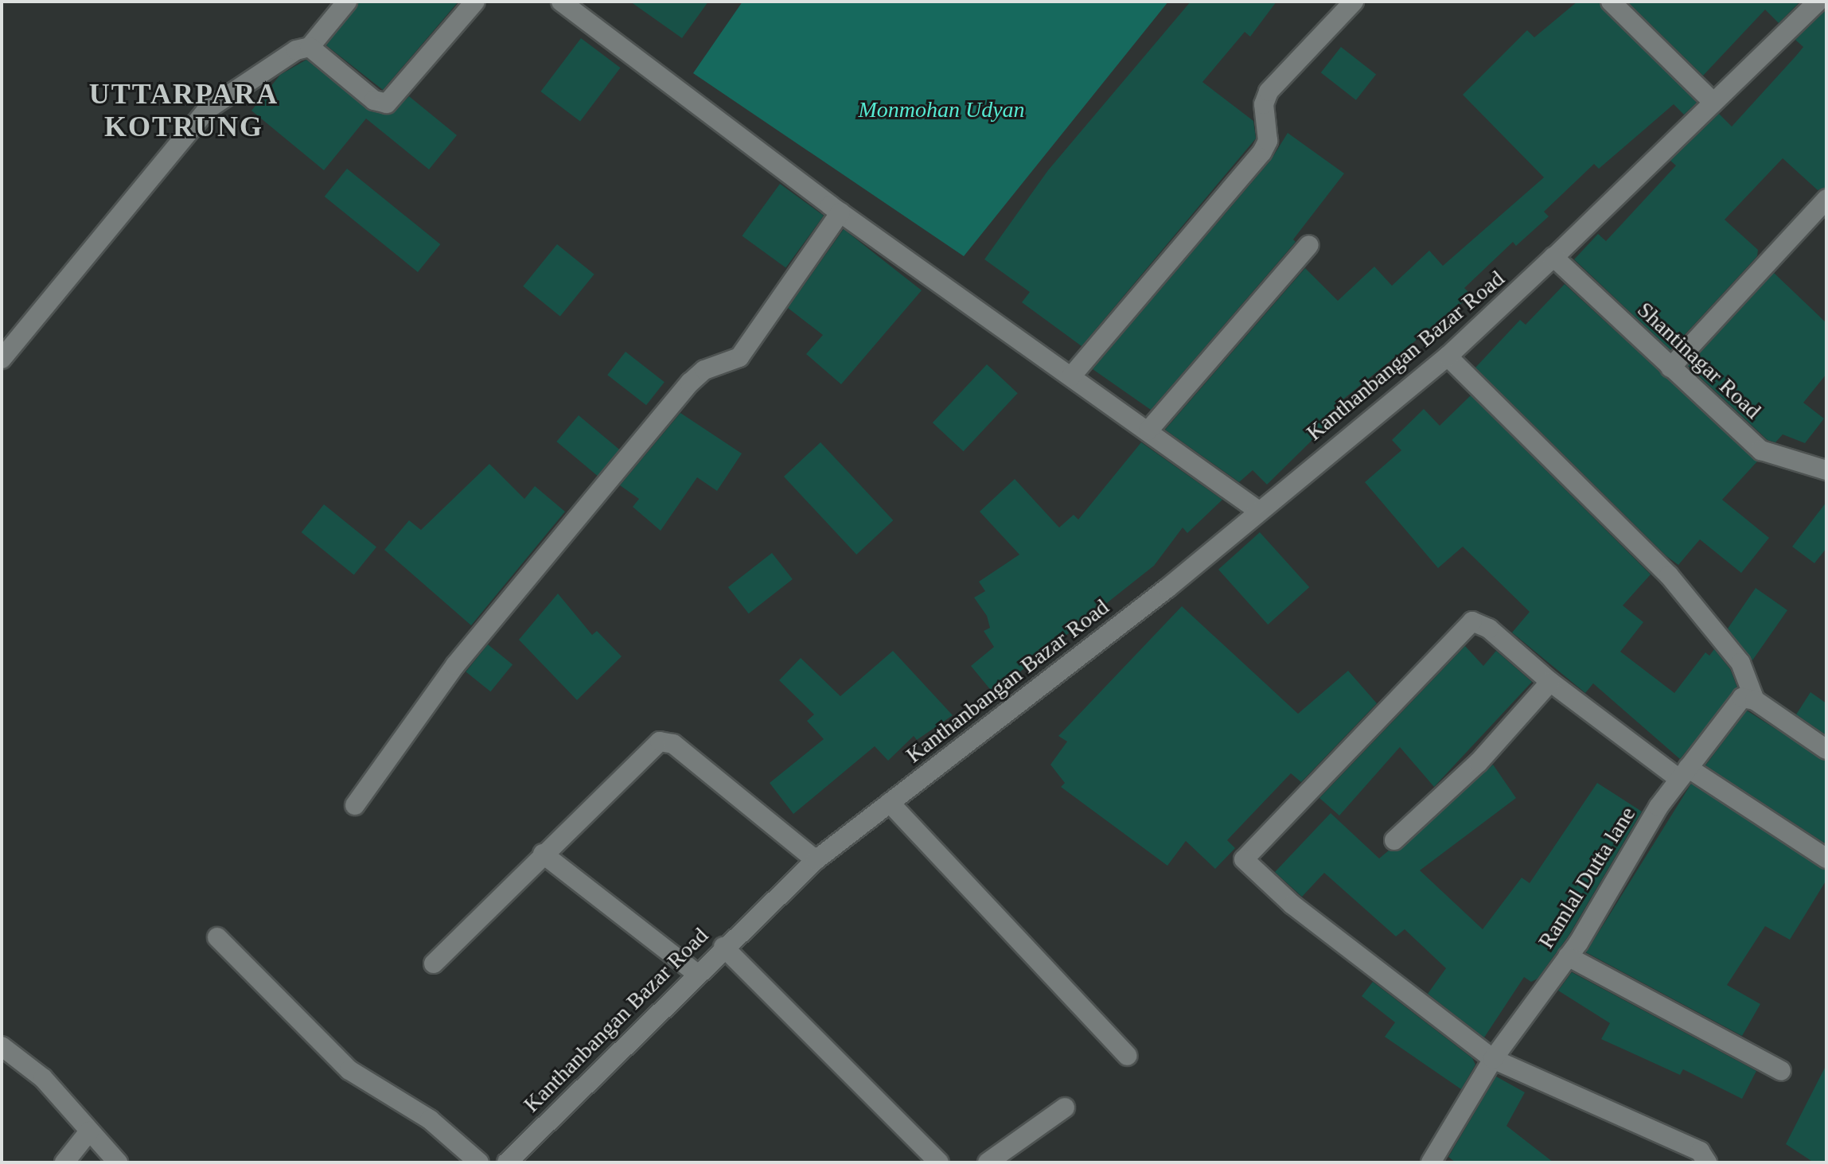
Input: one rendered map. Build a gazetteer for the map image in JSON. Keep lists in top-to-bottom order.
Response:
{
  "streets": {
    "street": ["Kanthanbangan Bazar Road", "Shantinagar Road", "Ramlal Dutta lane"]
  },
  "crossings": [
    ["Kanthanbangan Bazar Road", "Shantinagar Road"]
  ],
  "districts": ["UTTARPARA KOTRUNG"],
  "parks": ["Monmohan Udyan"]
}
